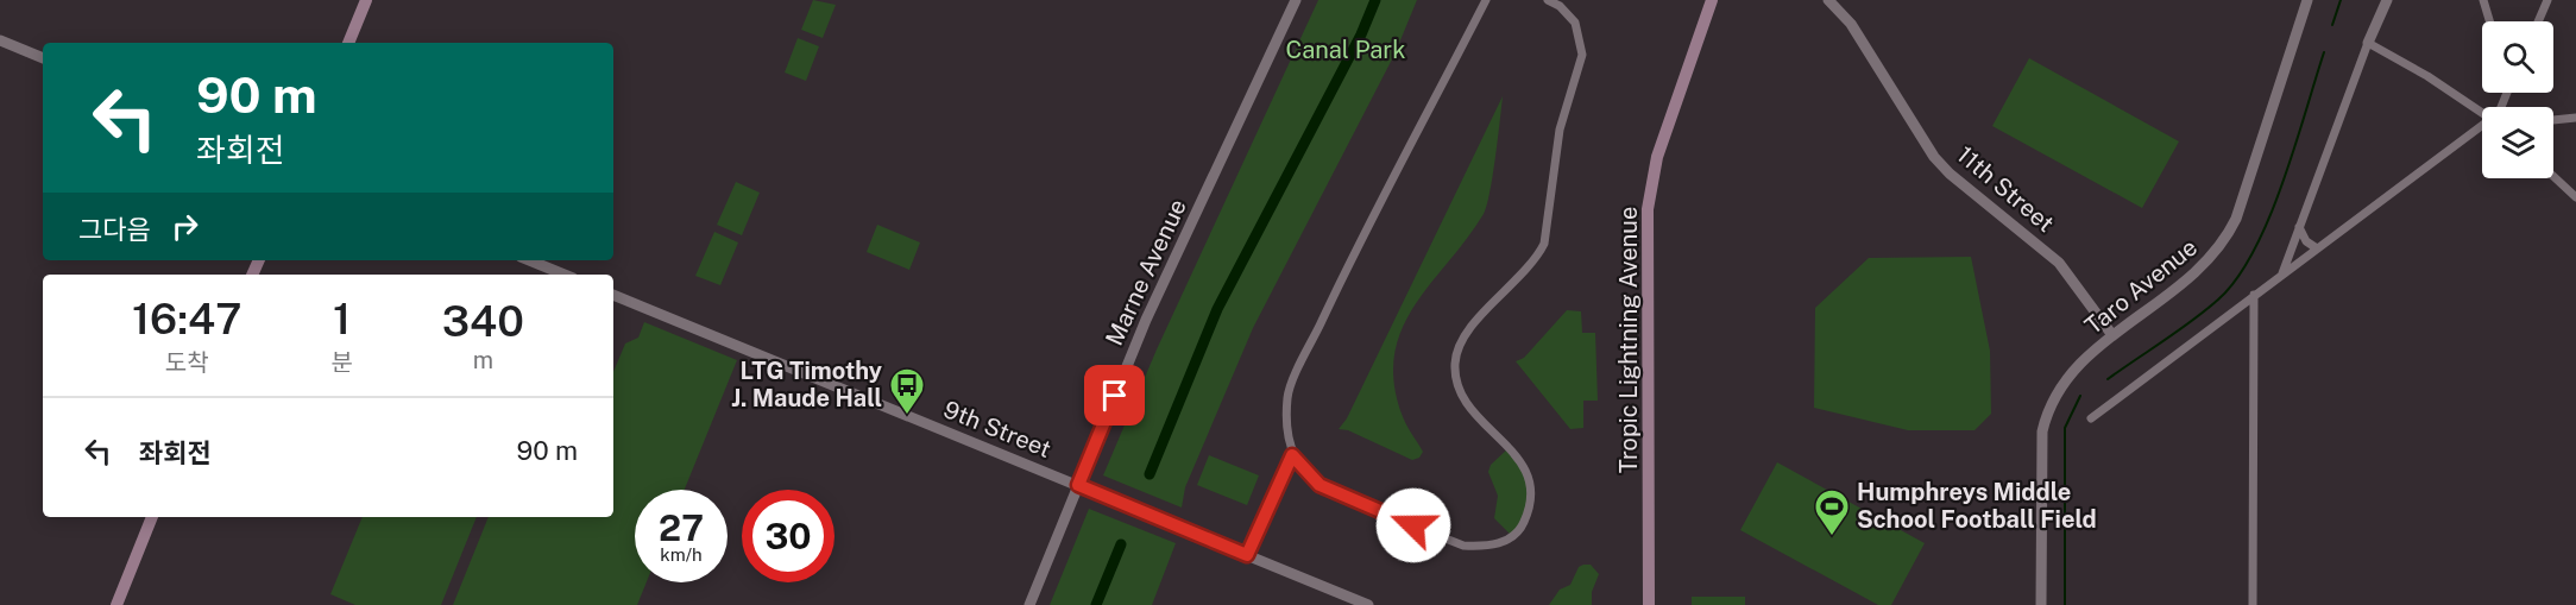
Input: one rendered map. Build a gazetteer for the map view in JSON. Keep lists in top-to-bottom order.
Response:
{
  "streets": {
    "main road": ["Tropic Lightning Avenue"],
    "street": [
      "11th Street",
      "Marne Avenue",
      "Taro Avenue",
      "9th Street"
    ]
  },
  "crossings": [
    ["11th Street", "Taro Avenue"],
    ["Marne Avenue", "9th Street"]
  ],
  "parks": ["Canal Park"],
  "places": {
    "bus stop": ["LTG Timothy J. Maude Hall"],
    "sports": ["Humphreys Middle School Football Field"]
  },
  "page": {
    "turn": ["90 m", "좌회전"],
    "then": "그다음",
    "eta": [
      "16:47",
      "도착",
      "1",
      "분",
      "340",
      "m"
    ],
    "list": [
      {
        "name": "좌회전",
        "value": "90 m"
      }
    ],
    "speed": "27 km/h",
    "limit": "30"
  }
}
